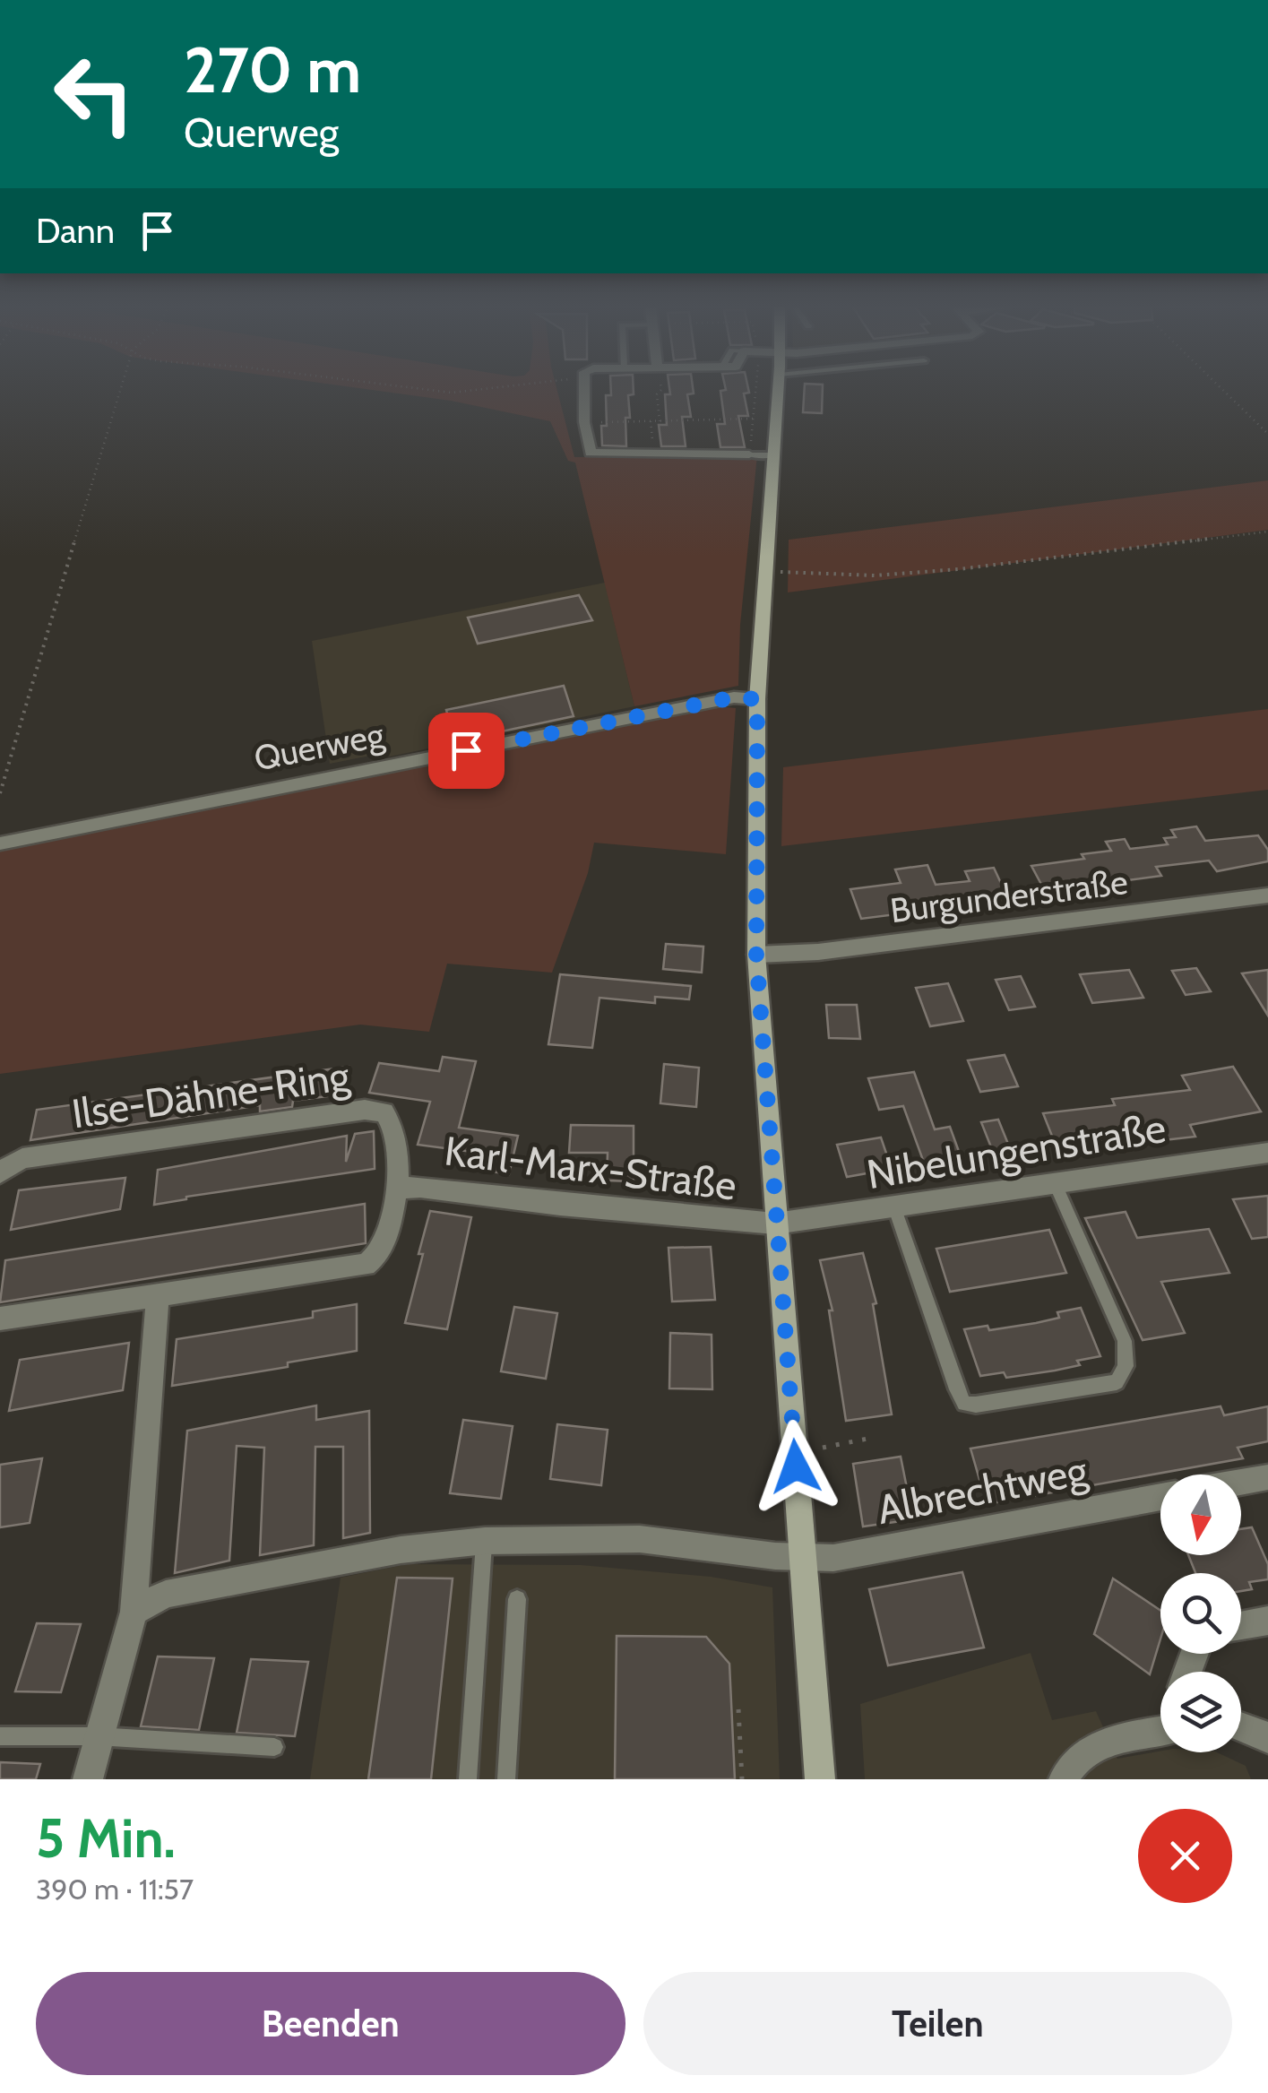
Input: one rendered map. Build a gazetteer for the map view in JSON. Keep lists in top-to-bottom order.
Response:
{
  "streets": {
    "main road": ["Karl-Marx-Straße"],
    "street": [
      "Querweg",
      "Burgunderstraße",
      "Ilse-Dähne-Ring",
      "Nibelungenstraße",
      "Albrechtweg"
    ]
  },
  "crossings": [
    ["Querweg", "Karl-Marx-Straße"],
    ["Burgunderstraße", "Karl-Marx-Straße"],
    ["Ilse-Dähne-Ring", "Karl-Marx-Straße"],
    ["Nibelungenstraße", "Karl-Marx-Straße"],
    ["Karl-Marx-Straße", "Albrechtweg"]
  ],
  "north": "bottom",
  "page": {
    "turn": ["270 m", "Querweg"],
    "then": "Dann",
    "heading": ["5 Min.", "390 m · 11:57"],
    "buttons": ["Beenden", "Teilen"]
  }
}
